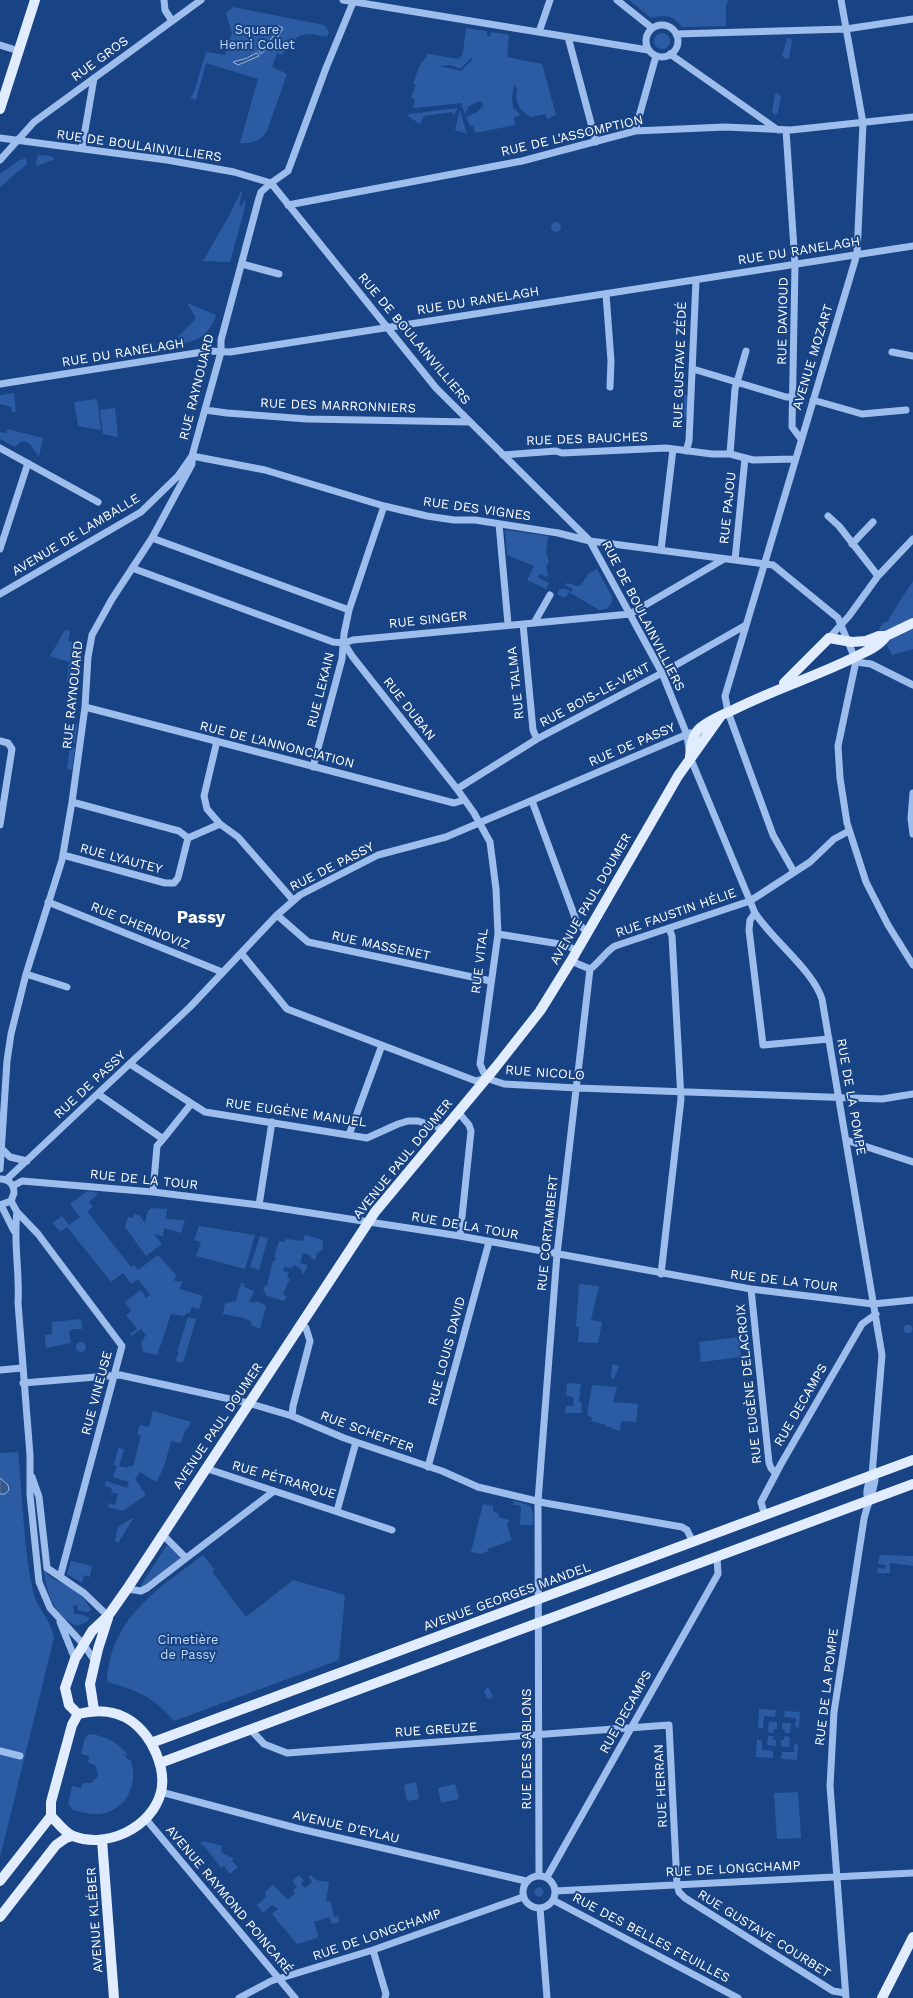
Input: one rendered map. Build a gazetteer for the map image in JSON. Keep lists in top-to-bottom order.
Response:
{
  "streets": {
    "main road": ["AVENUE PAUL DOUMER", "AVENUE GEORGES MANDEL", "AVENUE KLÉBER"],
    "street": [
      "RUE GROS",
      "RUE DE L'ASSOMPTION",
      "RUE DE BOULAINVILLIERS",
      "RUE DU RANELAGH",
      "RUE DAVIOUD",
      "AVENUE MOZART",
      "RUE GUSTAVE ZÉDÉ",
      "RUE RAYNOUARD",
      "RUE DES MARRONNIERS",
      "RUE DES BAUCHES",
      "RUE PAJOU",
      "RUE DES VIGNES",
      "AVENUE DE LAMBALLE",
      "RUE SINGER",
      "RUE TALMA",
      "RUE LEKAIN",
      "RUE BOIS-LE-VENT",
      "RUE DUBAN",
      "RUE DE L'ANNONCIATION",
      "RUE DE PASSY",
      "RUE LYAUTEY",
      "RUE FAUSTIN HÉLIE",
      "RUE CHERNOVIZ",
      "RUE MASSENET",
      "RUE VITAL",
      "RUE NICOLO",
      "RUE DE LA POMPE",
      "RUE EUGÈNE MANUEL",
      "RUE DE LA TOUR",
      "RUE CORTAMBERT",
      "RUE LOUIS DAVID",
      "RUE EUGÈNE DELACROIX",
      "RUE VINEUSE",
      "RUE DECAMPS",
      "RUE SCHEFFER",
      "RUE PÉTRARQUE",
      "RUE GREUZE",
      "RUE DES SABLONS",
      "RUE HERRAN",
      "AVENUE D'EYLAU",
      "RUE DE LONGCHAMP",
      "AVENUE RAYMOND POINCARÉ",
      "RUE GUSTAVE COURBET",
      "RUE DES BELLES FEUILLES"
    ]
  },
  "crossings": [
    ["RUE GROS", "RUE DE BOULAINVILLIERS"],
    ["RUE DE L'ASSOMPTION", "RUE DE BOULAINVILLIERS"],
    ["RUE DE L'ASSOMPTION", "RUE DAVIOUD"],
    ["RUE DE L'ASSOMPTION", "AVENUE MOZART"],
    ["RUE DE BOULAINVILLIERS", "RUE DU RANELAGH"],
    ["RUE DE BOULAINVILLIERS", "RUE RAYNOUARD"],
    ["RUE DE BOULAINVILLIERS", "RUE DES MARRONNIERS"],
    ["RUE DE BOULAINVILLIERS", "RUE DES BAUCHES"],
    ["RUE DE BOULAINVILLIERS", "RUE DES VIGNES"],
    ["RUE DE BOULAINVILLIERS", "RUE SINGER"],
    ["RUE DE BOULAINVILLIERS", "RUE BOIS-LE-VENT"],
    ["RUE DE BOULAINVILLIERS", "RUE DE PASSY"],
    ["RUE DU RANELAGH", "RUE DAVIOUD"],
    ["RUE DU RANELAGH", "AVENUE MOZART"],
    ["RUE DU RANELAGH", "RUE GUSTAVE ZÉDÉ"],
    ["RUE DU RANELAGH", "RUE RAYNOUARD"],
    ["RUE DAVIOUD", "AVENUE MOZART"],
    ["AVENUE MOZART", "RUE DES BAUCHES"],
    ["AVENUE MOZART", "RUE DES VIGNES"],
    ["AVENUE MOZART", "RUE BOIS-LE-VENT"],
    ["AVENUE MOZART", "RUE FAUSTIN HÉLIE"],
    ["RUE GUSTAVE ZÉDÉ", "RUE DES BAUCHES"],
    ["RUE RAYNOUARD", "RUE DES MARRONNIERS"],
    ["RUE RAYNOUARD", "RUE DES VIGNES"],
    ["RUE RAYNOUARD", "AVENUE DE LAMBALLE"],
    ["RUE RAYNOUARD", "RUE SINGER"],
    ["RUE RAYNOUARD", "RUE DE L'ANNONCIATION"],
    ["RUE RAYNOUARD", "RUE LYAUTEY"],
    ["RUE RAYNOUARD", "RUE CHERNOVIZ"],
    ["RUE DES BAUCHES", "RUE PAJOU"],
    ["RUE PAJOU", "RUE DES VIGNES"],
    ["RUE DES VIGNES", "AVENUE DE LAMBALLE"],
    ["RUE DES VIGNES", "RUE SINGER"],
    ["RUE DES VIGNES", "RUE LEKAIN"],
    ["RUE SINGER", "RUE TALMA"],
    ["RUE SINGER", "RUE LEKAIN"],
    ["RUE SINGER", "RUE DUBAN"],
    ["RUE TALMA", "RUE BOIS-LE-VENT"],
    ["RUE LEKAIN", "RUE DUBAN"],
    ["RUE LEKAIN", "RUE DE L'ANNONCIATION"],
    ["RUE BOIS-LE-VENT", "RUE DUBAN"],
    ["RUE DUBAN", "RUE DE L'ANNONCIATION"],
    ["RUE DUBAN", "RUE VITAL"],
    ["RUE DE L'ANNONCIATION", "RUE VITAL"],
    ["RUE DE PASSY", "RUE CHERNOVIZ"],
    ["RUE DE PASSY", "RUE MASSENET"],
    ["RUE DE PASSY", "RUE VITAL"],
    ["RUE DE PASSY", "RUE NICOLO"],
    ["RUE DE PASSY", "RUE EUGÈNE MANUEL"],
    ["AVENUE PAUL DOUMER", "RUE VITAL"],
    ["AVENUE PAUL DOUMER", "RUE NICOLO"],
    ["AVENUE PAUL DOUMER", "RUE DE LA POMPE"],
    ["AVENUE PAUL DOUMER", "RUE EUGÈNE MANUEL"],
    ["AVENUE PAUL DOUMER", "RUE DE LA TOUR"],
    ["AVENUE PAUL DOUMER", "RUE SCHEFFER"],
    ["AVENUE PAUL DOUMER", "RUE PÉTRARQUE"],
    ["AVENUE PAUL DOUMER", "AVENUE GEORGES MANDEL"],
    ["AVENUE PAUL DOUMER", "AVENUE D'EYLAU"],
    ["AVENUE PAUL DOUMER", "AVENUE RAYMOND POINCARÉ"],
    ["AVENUE PAUL DOUMER", "AVENUE KLÉBER"],
    ["RUE FAUSTIN HÉLIE", "RUE DE LA POMPE"],
    ["RUE FAUSTIN HÉLIE", "RUE CORTAMBERT"],
    ["RUE MASSENET", "RUE VITAL"],
    ["RUE VITAL", "RUE NICOLO"],
    ["RUE NICOLO", "RUE DE LA POMPE"],
    ["RUE NICOLO", "RUE CORTAMBERT"],
    ["RUE DE LA POMPE", "RUE DE LA TOUR"],
    ["RUE DE LA POMPE", "RUE DECAMPS"],
    ["RUE DE LA POMPE", "AVENUE GEORGES MANDEL"],
    ["RUE DE LA POMPE", "RUE DE LONGCHAMP"],
    ["RUE DE LA POMPE", "RUE GUSTAVE COURBET"],
    ["RUE DE LA TOUR", "RUE CORTAMBERT"],
    ["RUE DE LA TOUR", "RUE LOUIS DAVID"],
    ["RUE DE LA TOUR", "RUE EUGÈNE DELACROIX"],
    ["RUE CORTAMBERT", "RUE SCHEFFER"],
    ["RUE CORTAMBERT", "AVENUE GEORGES MANDEL"],
    ["RUE CORTAMBERT", "RUE DES SABLONS"],
    ["RUE LOUIS DAVID", "RUE SCHEFFER"],
    ["RUE EUGÈNE DELACROIX", "RUE DECAMPS"],
    ["RUE VINEUSE", "RUE SCHEFFER"],
    ["RUE DECAMPS", "AVENUE GEORGES MANDEL"],
    ["RUE DECAMPS", "RUE GREUZE"],
    ["RUE DECAMPS", "RUE DES SABLONS"],
    ["RUE DECAMPS", "RUE HERRAN"],
    ["RUE DECAMPS", "AVENUE D'EYLAU"],
    ["RUE DECAMPS", "RUE DE LONGCHAMP"],
    ["RUE DECAMPS", "RUE DES BELLES FEUILLES"],
    ["RUE SCHEFFER", "RUE PÉTRARQUE"],
    ["RUE SCHEFFER", "AVENUE GEORGES MANDEL"],
    ["AVENUE GEORGES MANDEL", "RUE DES SABLONS"],
    ["AVENUE GEORGES MANDEL", "AVENUE D'EYLAU"],
    ["AVENUE GEORGES MANDEL", "AVENUE RAYMOND POINCARÉ"],
    ["AVENUE GEORGES MANDEL", "AVENUE KLÉBER"],
    ["RUE GREUZE", "RUE DES SABLONS"],
    ["RUE GREUZE", "RUE HERRAN"],
    ["RUE DES SABLONS", "AVENUE D'EYLAU"],
    ["RUE DES SABLONS", "RUE DE LONGCHAMP"],
    ["RUE DES SABLONS", "RUE DES BELLES FEUILLES"],
    ["RUE HERRAN", "RUE DE LONGCHAMP"],
    ["RUE HERRAN", "RUE GUSTAVE COURBET"],
    ["AVENUE D'EYLAU", "RUE DE LONGCHAMP"],
    ["AVENUE D'EYLAU", "AVENUE RAYMOND POINCARÉ"],
    ["AVENUE D'EYLAU", "AVENUE KLÉBER"],
    ["AVENUE D'EYLAU", "RUE DES BELLES FEUILLES"],
    ["RUE DE LONGCHAMP", "AVENUE RAYMOND POINCARÉ"],
    ["RUE DE LONGCHAMP", "RUE GUSTAVE COURBET"],
    ["RUE DE LONGCHAMP", "RUE DES BELLES FEUILLES"],
    ["AVENUE RAYMOND POINCARÉ", "AVENUE KLÉBER"]
  ],
  "districts": ["Passy"],
  "parks": ["Square Henri Collet", "Cimetière de Passy"]
}
